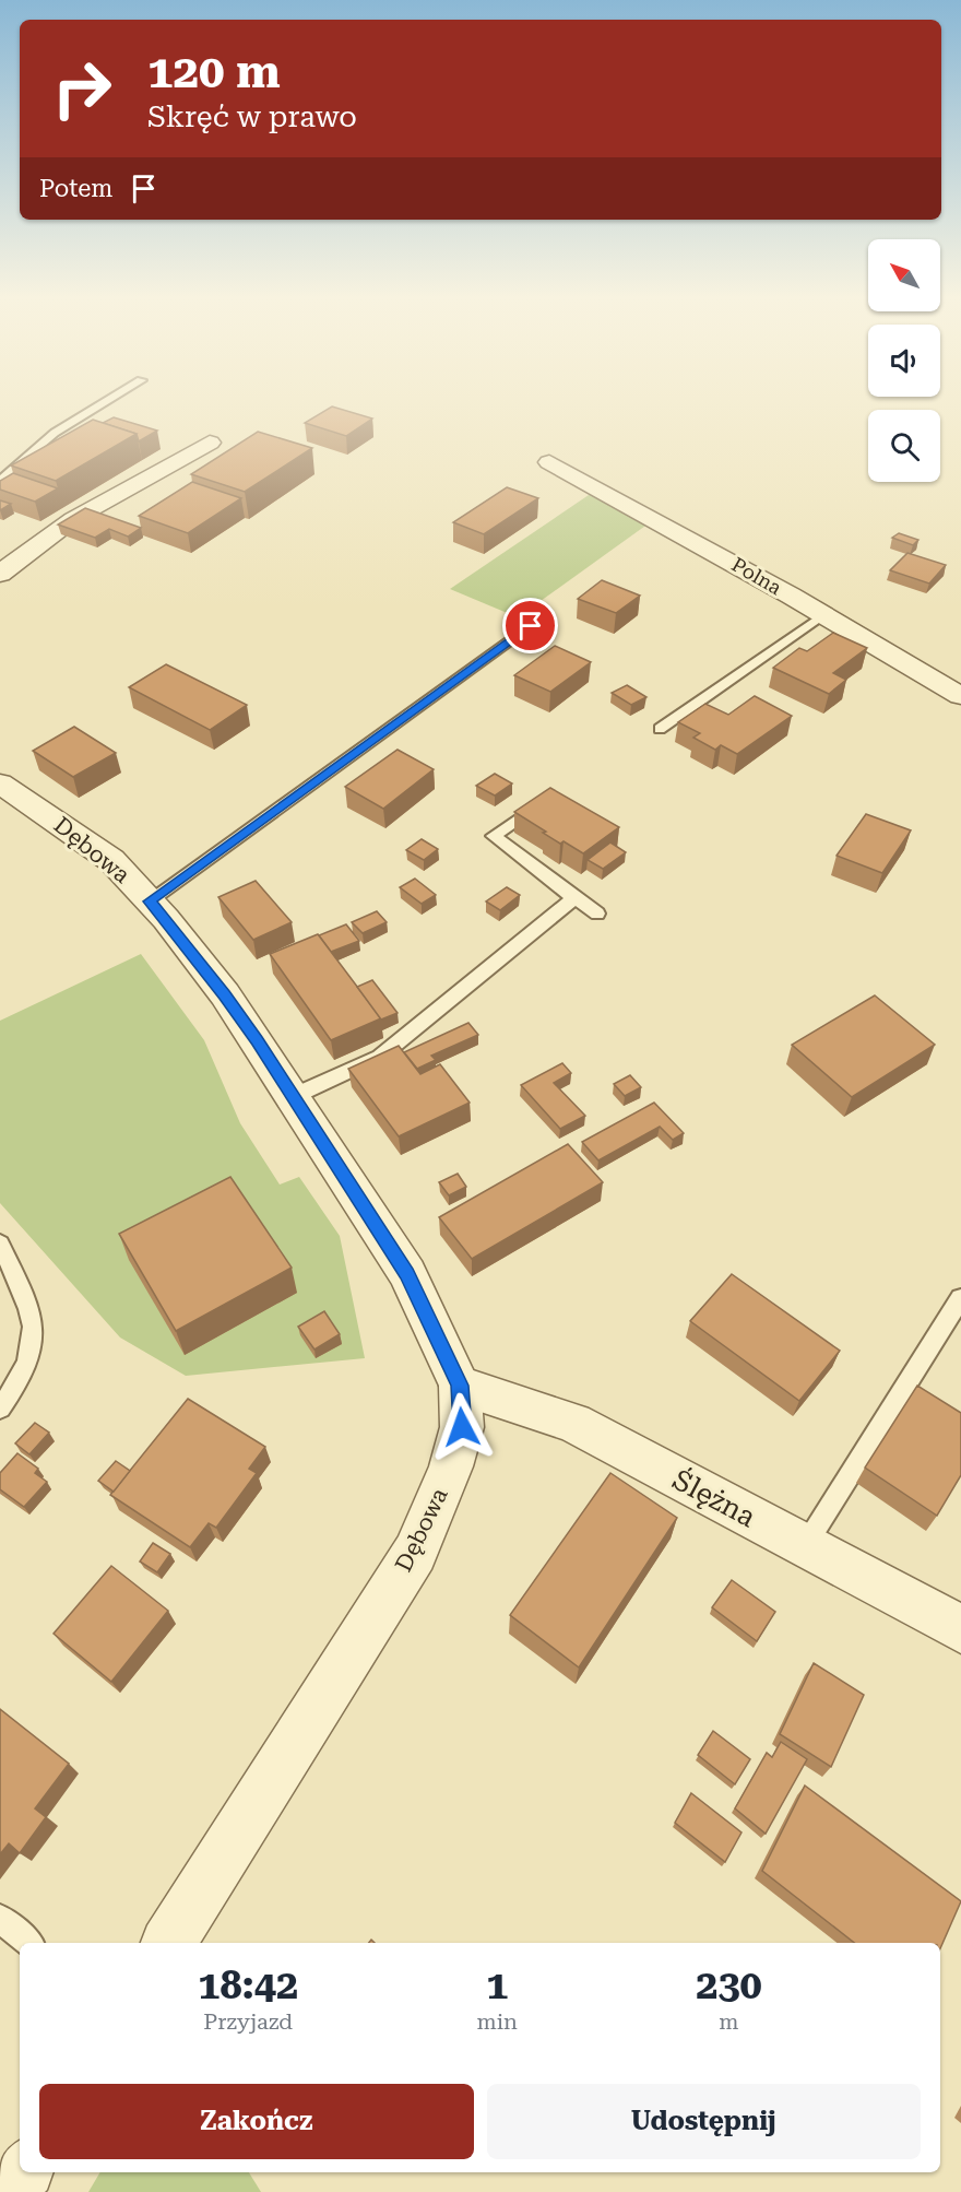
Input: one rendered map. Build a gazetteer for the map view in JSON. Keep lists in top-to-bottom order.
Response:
{
  "streets": {
    "street": ["Polna", "Dębowa", "Ślężna"]
  },
  "crossings": [
    ["Dębowa", "Ślężna"]
  ],
  "north": "top left",
  "page": {
    "turn": ["120 m", "Skręć w prawo"],
    "then": "Potem",
    "eta": [
      "18:42",
      "Przyjazd",
      "1",
      "min",
      "230",
      "m"
    ],
    "buttons": ["Zakończ", "Udostępnij"]
  }
}
